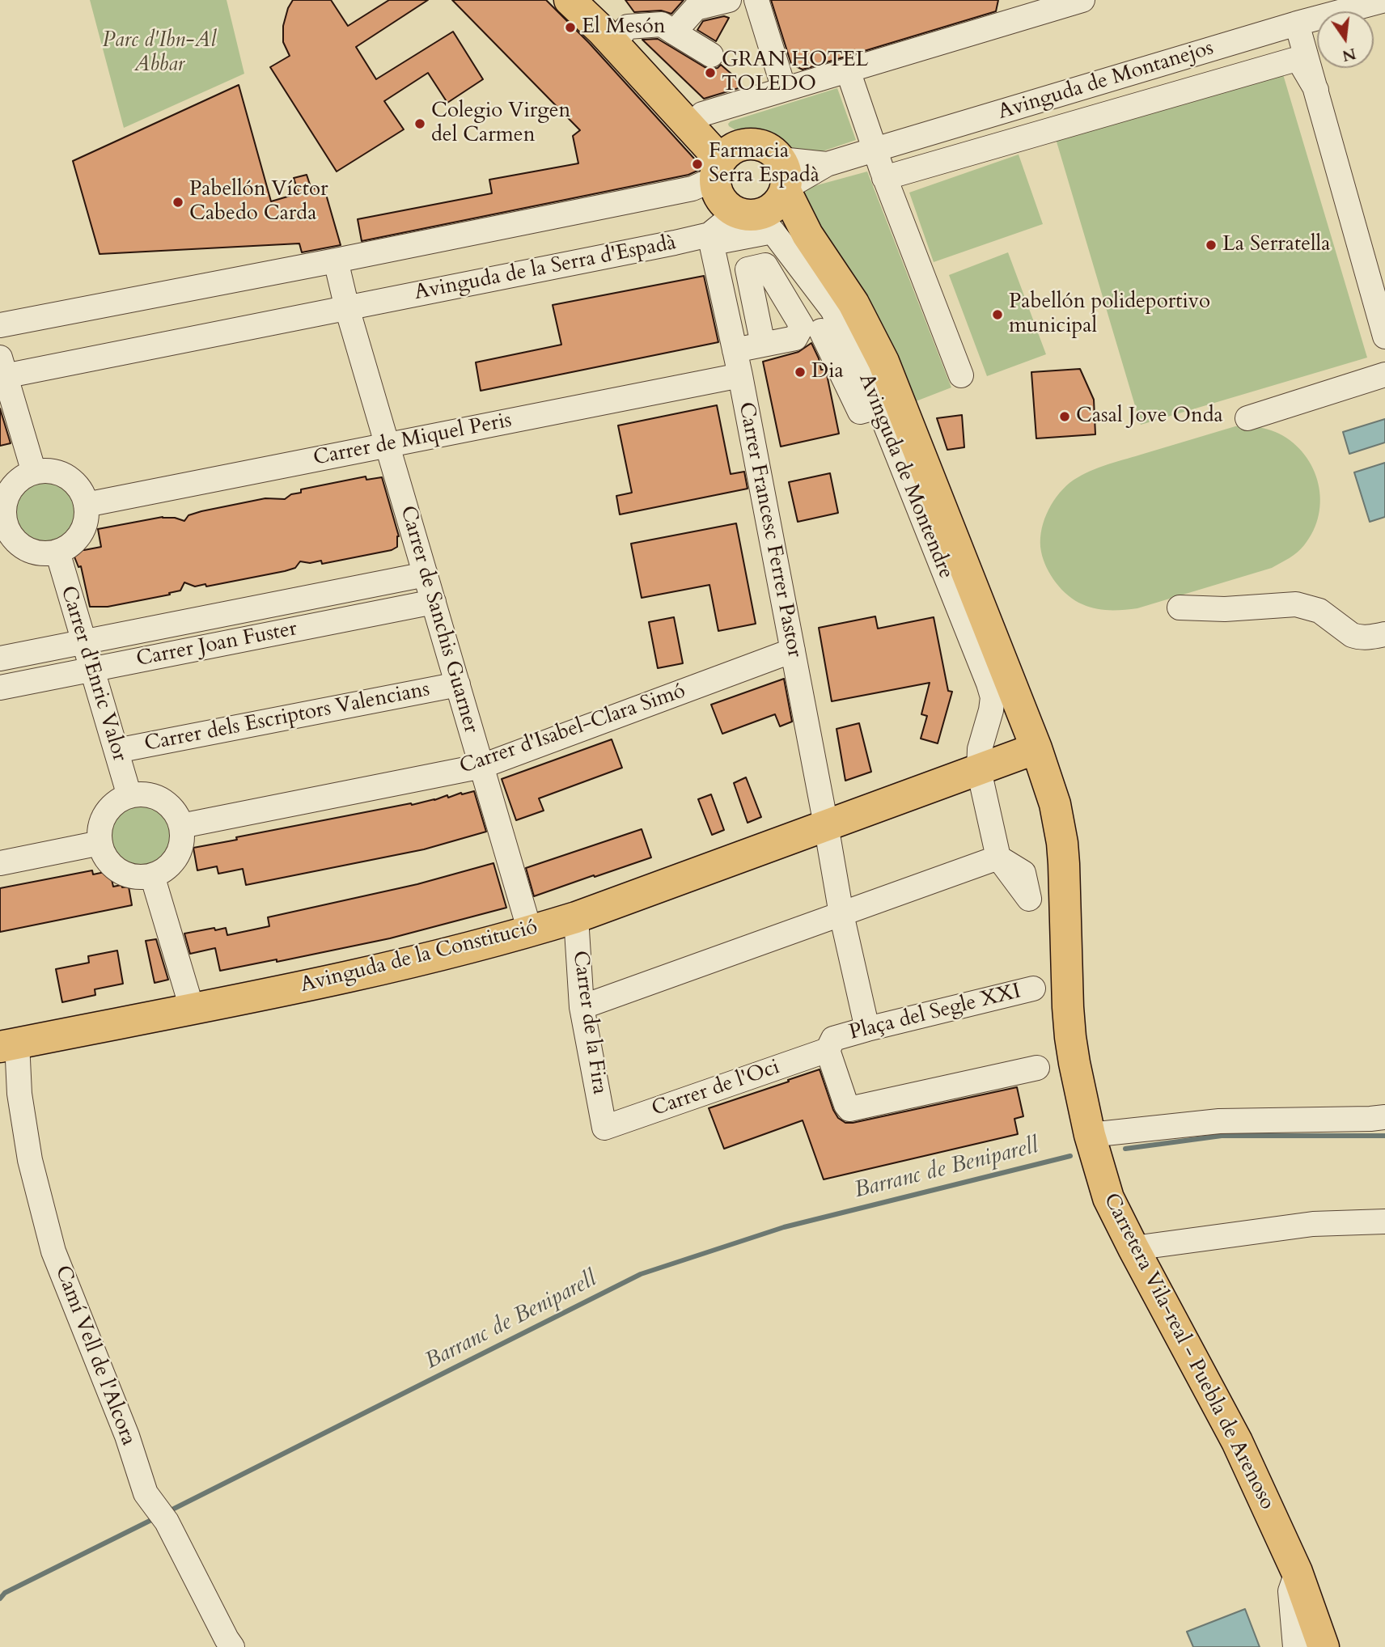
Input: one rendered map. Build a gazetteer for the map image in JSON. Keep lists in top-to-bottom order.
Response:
{
  "streets": {
    "main road": ["Avinguda de Montendre", "Avinguda de la Constitució", "Carretera Vila-real - Puebla de Arenoso"],
    "street": [
      "Avinguda de Montanejos",
      "Avinguda de la Serra d'Espadà",
      "Carrer de Miquel Peris",
      "Carrer Francesc Ferrer Pastor",
      "Carrer de Sanchis Guarner",
      "Carrer Joan Fuster",
      "Carrer d'Enric Valor",
      "Carrer dels Escriptors Valencians",
      "Carrer d'Isabel-Clara Simó",
      "Plaça del Segle XXI",
      "Carrer de la Fira",
      "Carrer de l'Oci",
      "Camí Vell de l'Alcora"
    ]
  },
  "crossings": [
    ["Avinguda de Montanejos", "Avinguda de la Serra d'Espadà"],
    ["Avinguda de Montanejos", "Avinguda de Montendre"],
    ["Avinguda de la Serra d'Espadà", "Avinguda de Montendre"],
    ["Avinguda de la Serra d'Espadà", "Carrer Francesc Ferrer Pastor"],
    ["Avinguda de la Serra d'Espadà", "Carrer de Sanchis Guarner"],
    ["Carrer de Miquel Peris", "Carrer Francesc Ferrer Pastor"],
    ["Carrer de Miquel Peris", "Carrer de Sanchis Guarner"],
    ["Carrer de Miquel Peris", "Carrer d'Enric Valor"],
    ["Avinguda de Montendre", "Carrer Francesc Ferrer Pastor"],
    ["Avinguda de Montendre", "Avinguda de la Constitució"],
    ["Avinguda de Montendre", "Carretera Vila-real - Puebla de Arenoso"],
    ["Carrer Francesc Ferrer Pastor", "Carrer d'Isabel-Clara Simó"],
    ["Carrer Francesc Ferrer Pastor", "Avinguda de la Constitució"],
    ["Carrer de Sanchis Guarner", "Carrer Joan Fuster"],
    ["Carrer de Sanchis Guarner", "Carrer dels Escriptors Valencians"],
    ["Carrer de Sanchis Guarner", "Carrer d'Isabel-Clara Simó"],
    ["Carrer de Sanchis Guarner", "Avinguda de la Constitució"],
    ["Carrer Joan Fuster", "Carrer d'Enric Valor"],
    ["Carrer d'Enric Valor", "Carrer dels Escriptors Valencians"],
    ["Carrer d'Enric Valor", "Carrer d'Isabel-Clara Simó"],
    ["Avinguda de la Constitució", "Carrer de la Fira"],
    ["Avinguda de la Constitució", "Carretera Vila-real - Puebla de Arenoso"],
    ["Avinguda de la Constitució", "Camí Vell de l'Alcora"],
    ["Plaça del Segle XXI", "Carrer de l'Oci"],
    ["Carrer de la Fira", "Carrer de l'Oci"]
  ],
  "water": ["Barranc de Beniparell"],
  "parks": ["Parc d'Ibn-Al Abbar"],
  "places": [
    "El Mesón",
    "GRAN HOTEL TOLEDO",
    "Colegio Virgen del Carmen",
    "Farmacia Serra Espadà",
    "Pabellón Víctor Cabedo Carda",
    "La Serratella",
    "Pabellón polideportivo municipal",
    "Dia",
    "Casal Jove Onda"
  ],
  "north": "bottom"
}
